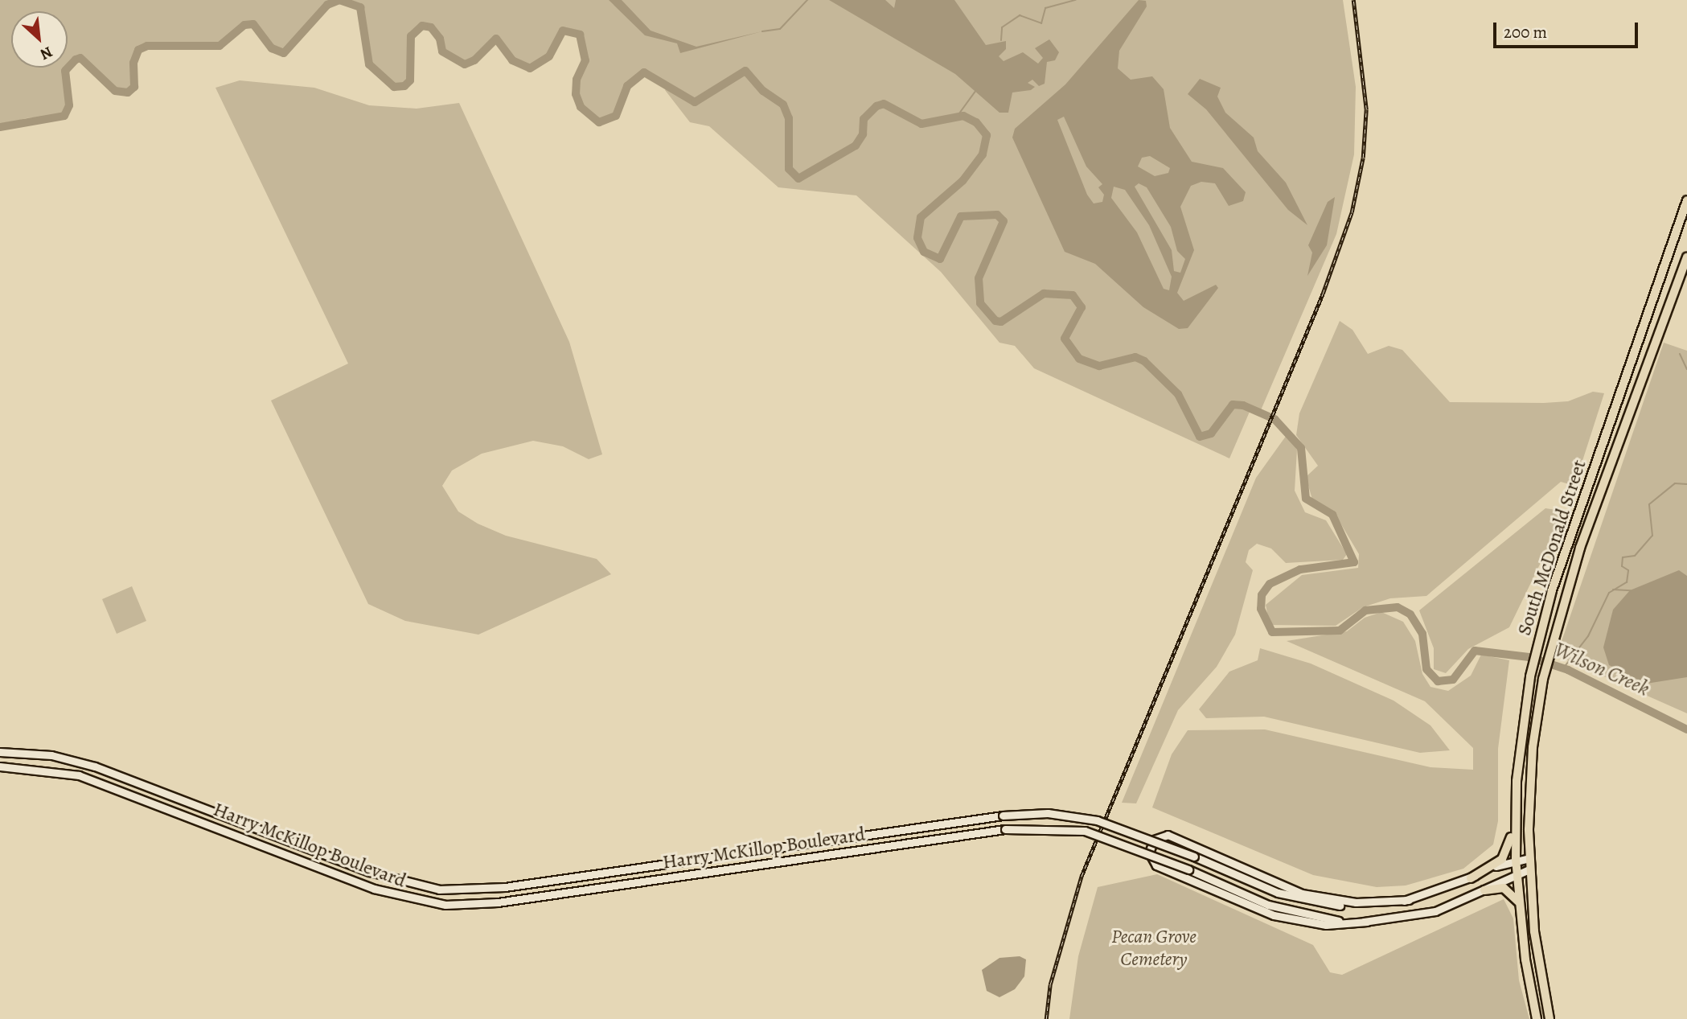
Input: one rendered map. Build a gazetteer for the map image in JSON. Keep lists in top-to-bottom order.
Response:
{
  "streets": {
    "main road": ["South McDonald Street", "Harry McKillop Boulevard"]
  },
  "crossings": [
    ["South McDonald Street", "Harry McKillop Boulevard"]
  ],
  "water": ["Wilson Creek"],
  "parks": ["Pecan Grove Cemetery"],
  "scale_bar": "200 m",
  "north": "bottom right"
}
